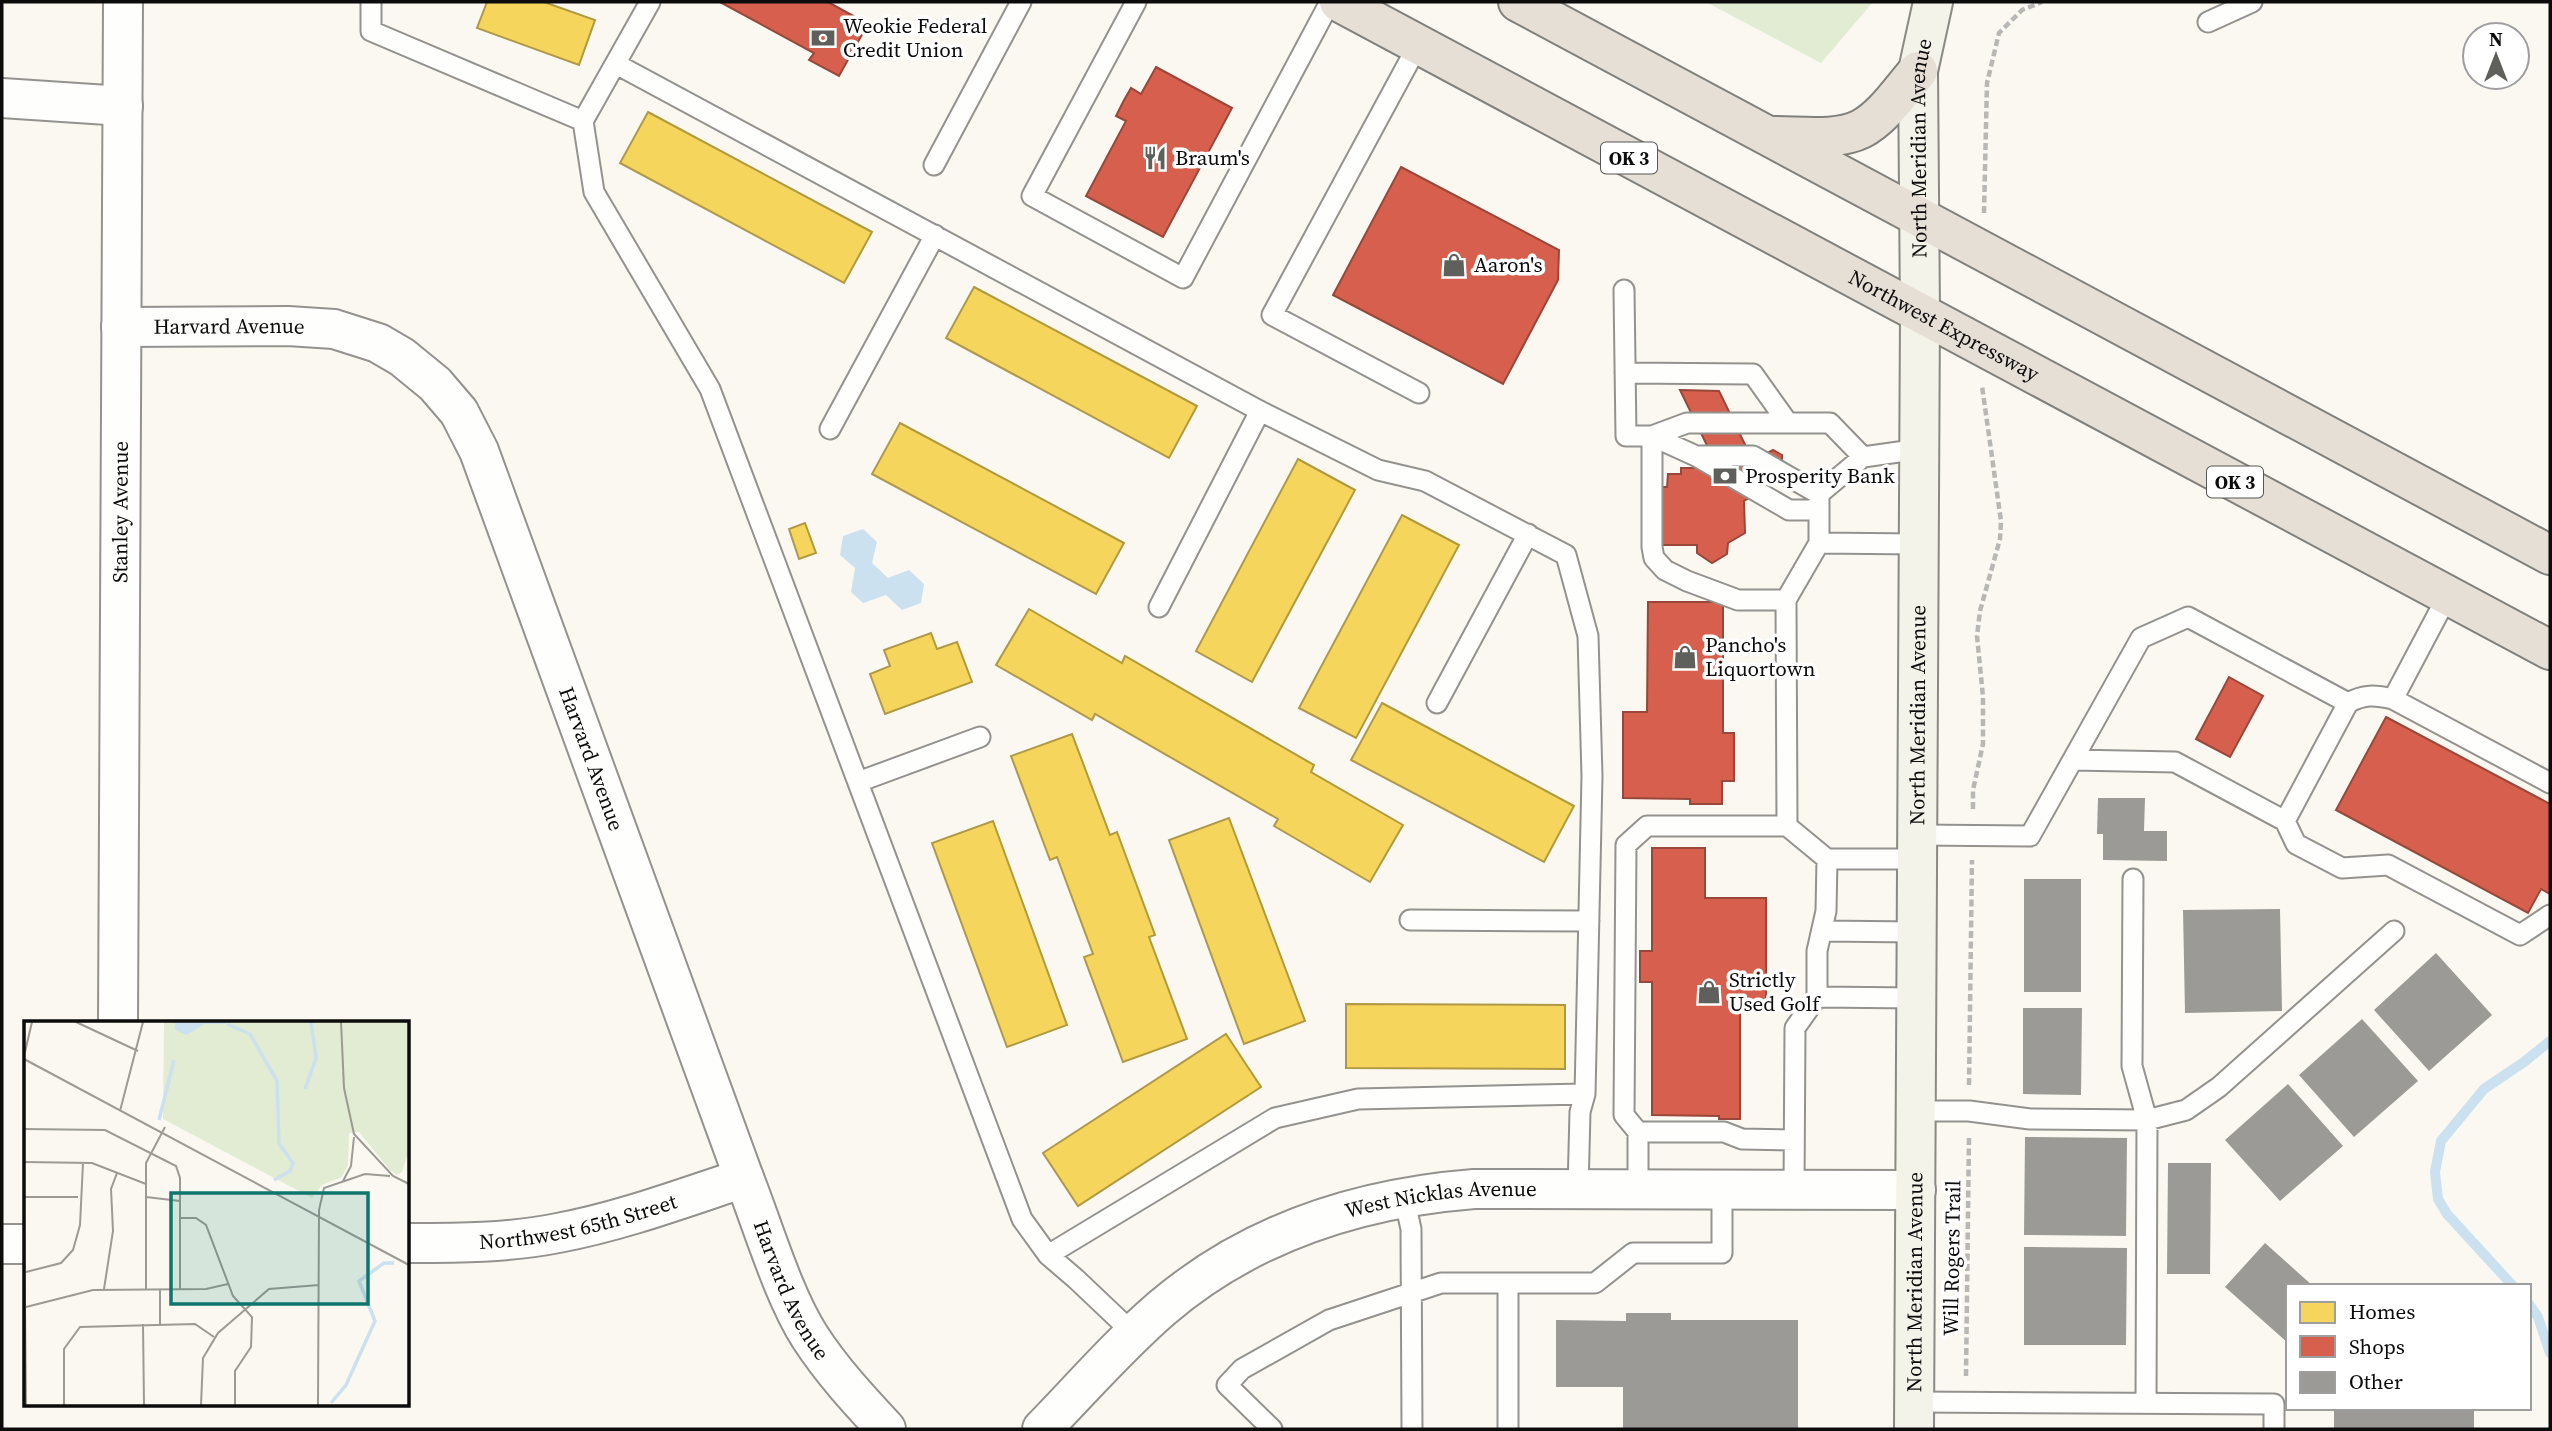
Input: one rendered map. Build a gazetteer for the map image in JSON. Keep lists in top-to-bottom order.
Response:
{
  "streets": {
    "highway": ["OK 3", "Northwest Expressway"],
    "main road": ["North Meridian Avenue"],
    "street": [
      "Harvard Avenue",
      "Stanley Avenue",
      "West Nicklas Avenue",
      "Northwest 65th Street"
    ],
    "path": ["Will Rogers Trail"]
  },
  "crossings": [
    ["North Meridian Avenue", "Northwest Expressway"],
    ["North Meridian Avenue", "West Nicklas Avenue"],
    ["Harvard Avenue", "Stanley Avenue"],
    ["Harvard Avenue", "Northwest 65th Street"]
  ],
  "places": {
    "bank": ["Weokie Federal Credit Union", "Prosperity Bank"],
    "restaurant": ["Braum's"],
    "shop": ["Aaron's", "Pancho's Liquortown", "Strictly Used Golf"]
  },
  "legend": ["Homes", "Shops", "Other"],
  "north": "top"
}
